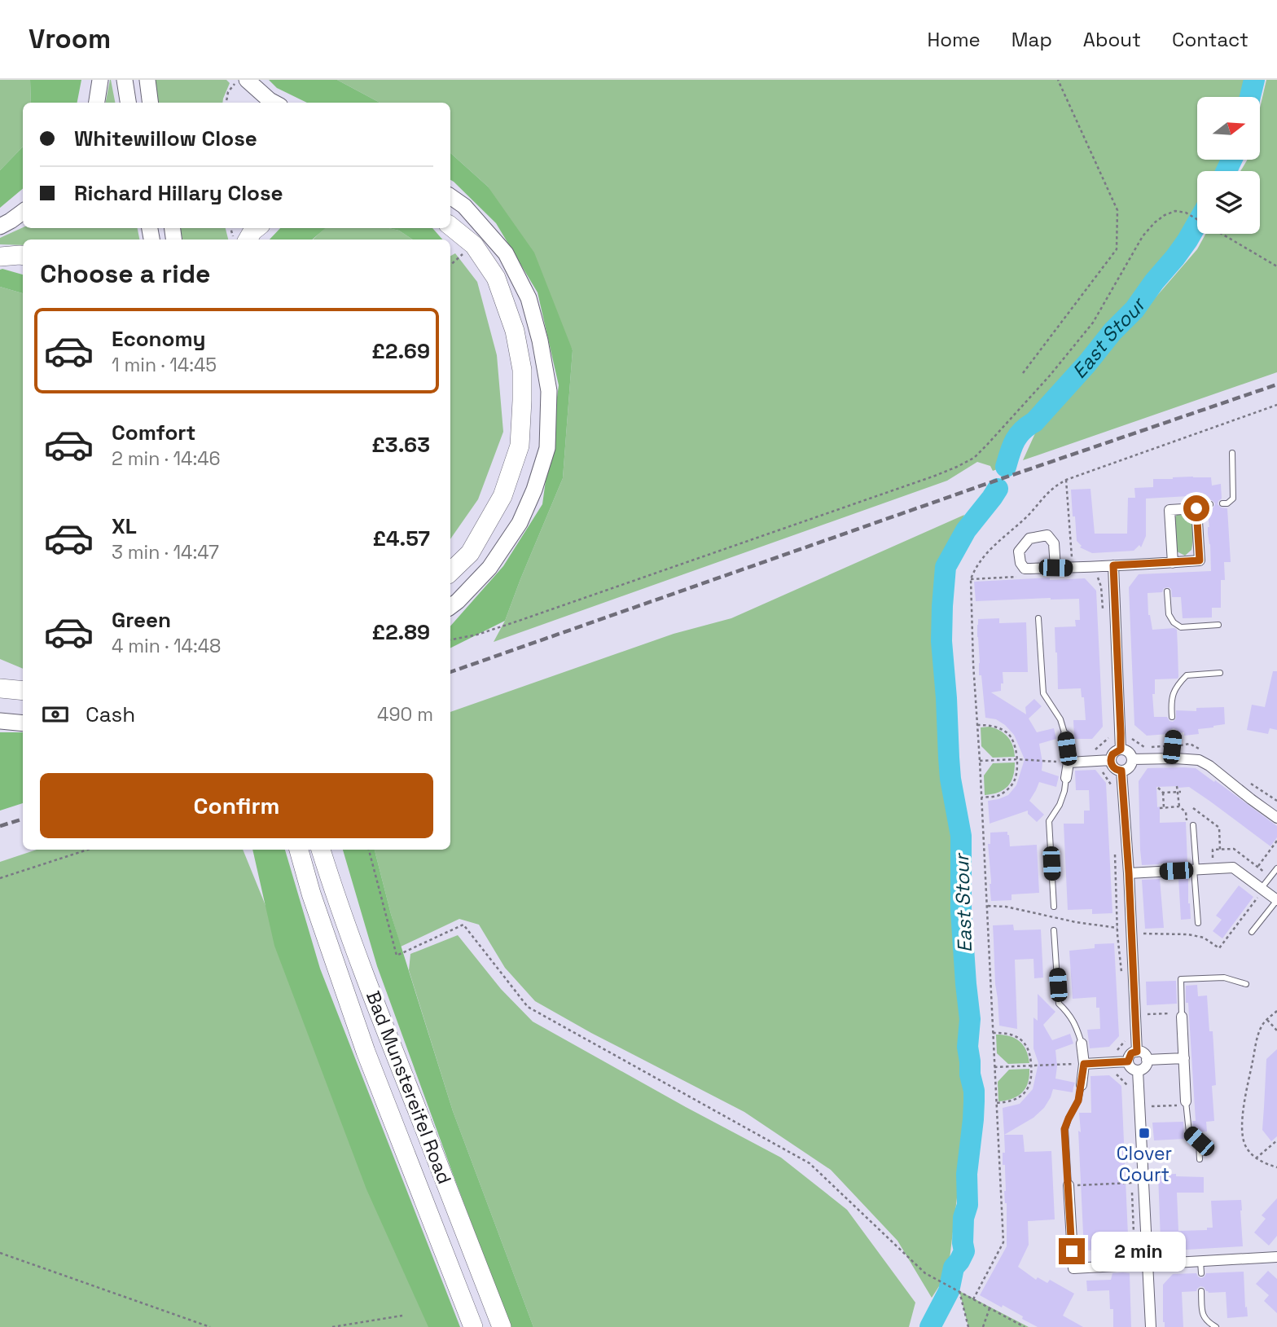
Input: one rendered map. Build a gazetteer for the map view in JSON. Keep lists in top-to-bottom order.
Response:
{
  "streets": {
    "highway": ["Bad Munstereifel Road"]
  },
  "water": ["East Stour"],
  "places": {
    "transit": ["Clover Court"]
  },
  "north": "right",
  "page": {
    "header": "Vroom",
    "nav": [
      "Home",
      "Map",
      "About",
      "Contact"
    ],
    "banner": ["Whitewillow Close", "Richard Hillary Close"],
    "heading": "Choose a ride",
    "list": [
      {
        "name": "Economy",
        "note": "1 min · 14:45",
        "value": "£2.69"
      },
      {
        "name": "Comfort",
        "note": "2 min · 14:46",
        "value": "£3.63"
      },
      {
        "name": "XL",
        "note": "3 min · 14:47",
        "value": "£4.57"
      },
      {
        "name": "Green",
        "note": "4 min · 14:48",
        "value": "£2.89"
      }
    ],
    "pay": ["Cash", "490 m"],
    "buttons": "Confirm",
    "bubble": "2 min"
  }
}
